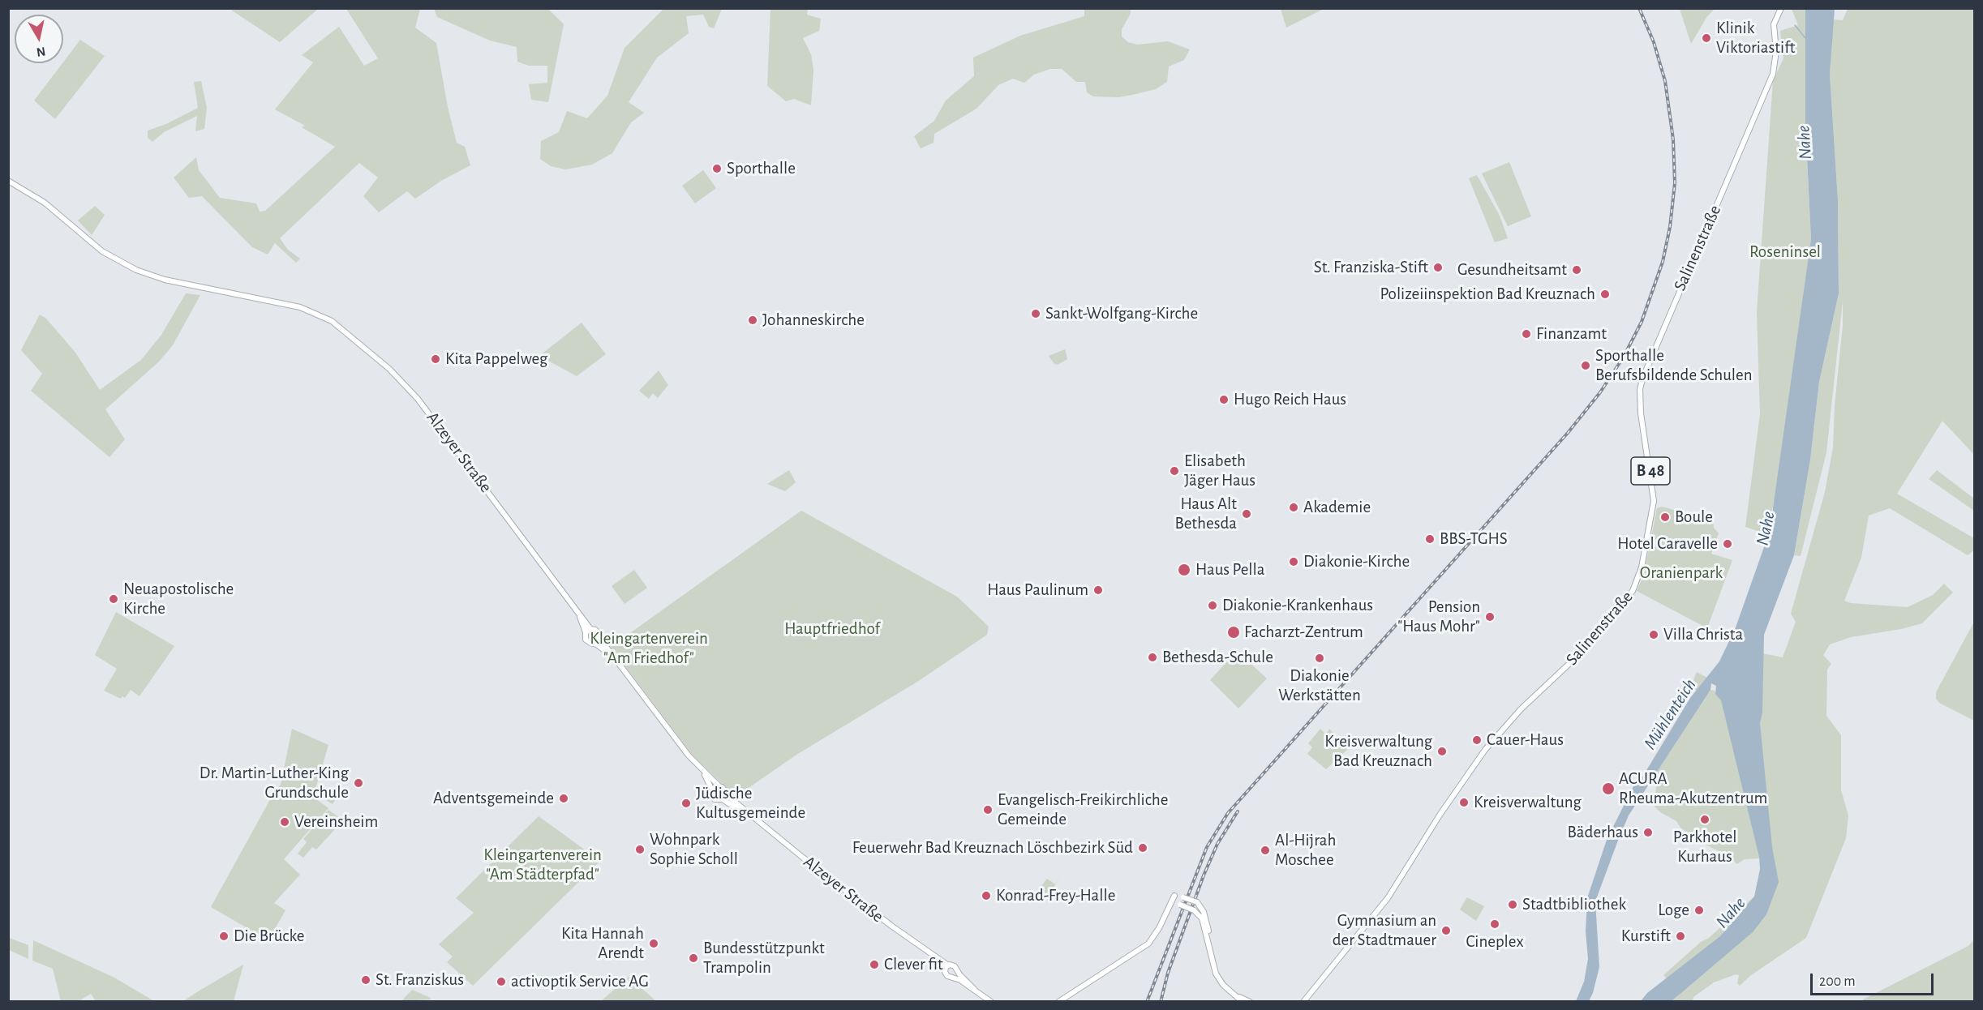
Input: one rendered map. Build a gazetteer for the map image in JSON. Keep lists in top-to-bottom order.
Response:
{
  "streets": {
    "main road": ["Salinenstraße", "Alzeyer Straße", "B 48"]
  },
  "water": ["Nahe", "Mühlenteich"],
  "parks": [
    "Roseninsel",
    "Oranienpark",
    "Hauptfriedhof",
    "Kleingartenverein \"Am Friedhof\"",
    "Kleingartenverein \"Am Städterpfad\""
  ],
  "places": [
    "Klinik Viktoriastift",
    "Sporthalle",
    "St. Franziska-Stift",
    "Gesundheitsamt",
    "Polizeiinspektion Bad Kreuznach",
    "Sankt-Wolfgang-Kirche",
    "Johanneskirche",
    "Finanzamt",
    "Kita Pappelweg",
    "Sporthalle Berufsbildende Schulen",
    "Hugo Reich Haus",
    "Elisabeth Jäger Haus",
    "Akademie",
    "Haus Alt Bethesda",
    "Boule",
    "BBS-TGHS",
    "Hotel Caravelle",
    "Diakonie-Kirche",
    "Haus Pella",
    "Haus Paulinum",
    "Neuapostolische Kirche",
    "Diakonie-Krankenhaus",
    "Pension \"Haus Mohr\"",
    "Facharzt-Zentrum",
    "Villa Christa",
    "Bethesda-Schule",
    "Diakonie Werkstätten",
    "Cauer-Haus",
    "Kreisverwaltung Bad Kreuznach",
    "Dr. Martin-Luther-King Grundschule",
    "ACURA Rheuma-Akutzentrum",
    "Adventsgemeinde",
    "Kreisverwaltung",
    "Jüdische Kultusgemeinde",
    "Evangelisch-Freikirchliche Gemeinde",
    "Parkhotel Kurhaus",
    "Vereinsheim",
    "Bäderhaus",
    "Feuerwehr Bad Kreuznach Löschbezirk Süd",
    "Wohnpark Sophie Scholl",
    "Al-Hijrah Moschee",
    "Konrad-Frey-Halle",
    "Stadtbibliothek",
    "Loge",
    "Cineplex",
    "Gymnasium an der Stadtmauer",
    "Die Brücke",
    "Kurstift",
    "Kita Hannah Arendt",
    "Bundesstützpunkt Trampolin",
    "Clever fit",
    "St. Franziskus",
    "activoptik Service AG"
  ],
  "scale_bar": "200 m",
  "north": "bottom"
}
